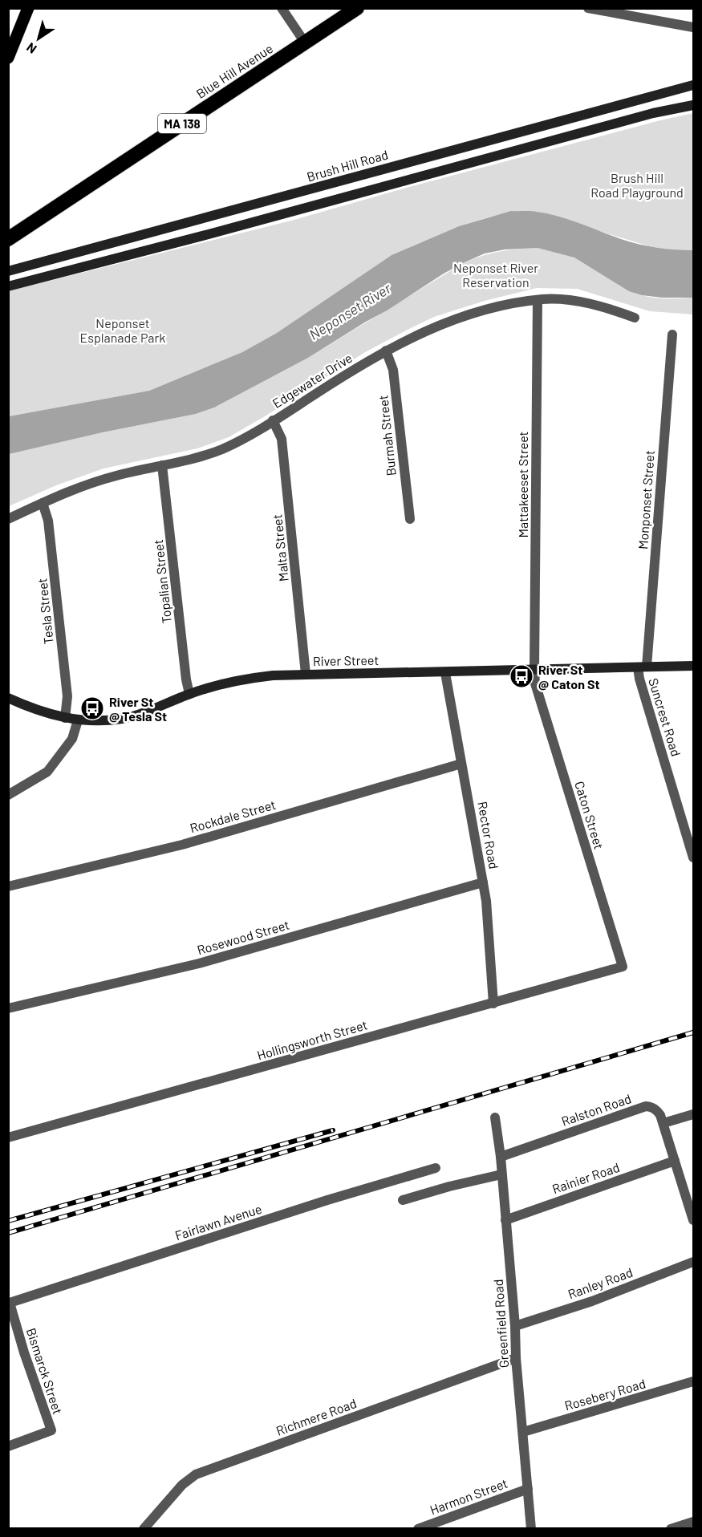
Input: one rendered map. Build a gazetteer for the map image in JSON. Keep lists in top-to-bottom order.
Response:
{
  "streets": {
    "highway": ["Blue Hill Avenue", "MA 138"],
    "main road": ["Brush Hill Road", "River Street"],
    "street": [
      "Edgewater Drive",
      "Burmah Street",
      "Mattakeeset Street",
      "Monponset Street",
      "Malta Street",
      "Topalian Street",
      "Tesla Street",
      "Suncrest Road",
      "Caton Street",
      "Rockdale Street",
      "Rector Road",
      "Rosewood Street",
      "Hollingsworth Street",
      "Ralston Road",
      "Rainier Road",
      "Fairlawn Avenue",
      "Ranley Road",
      "Greenfield Road",
      "Bismarck Street",
      "Rosebery Road",
      "Richmere Road",
      "Harmon Street"
    ]
  },
  "crossings": [
    ["Edgewater Drive", "Burmah Street"],
    ["Edgewater Drive", "Mattakeeset Street"],
    ["Edgewater Drive", "Malta Street"],
    ["Edgewater Drive", "Topalian Street"],
    ["Edgewater Drive", "Tesla Street"],
    ["Mattakeeset Street", "River Street"],
    ["Mattakeeset Street", "Caton Street"],
    ["Monponset Street", "River Street"],
    ["Monponset Street", "Suncrest Road"],
    ["Malta Street", "River Street"],
    ["Topalian Street", "River Street"],
    ["Tesla Street", "River Street"],
    ["River Street", "Suncrest Road"],
    ["River Street", "Caton Street"],
    ["River Street", "Rector Road"],
    ["Caton Street", "Hollingsworth Street"],
    ["Rockdale Street", "Rector Road"],
    ["Rector Road", "Rosewood Street"],
    ["Rector Road", "Hollingsworth Street"],
    ["Ralston Road", "Greenfield Road"],
    ["Rainier Road", "Greenfield Road"],
    ["Fairlawn Avenue", "Bismarck Street"],
    ["Ranley Road", "Greenfield Road"],
    ["Greenfield Road", "Rosebery Road"],
    ["Greenfield Road", "Richmere Road"],
    ["Greenfield Road", "Harmon Street"]
  ],
  "water": ["Neponset River"],
  "parks": ["Brush Hill Road Playground", "Neponset River Reservation", "Neponset Esplanade Park"],
  "places": {
    "bus stop": ["River St @ Caton St", "River St @ Tesla St"]
  },
  "north": "bottom left"
}
